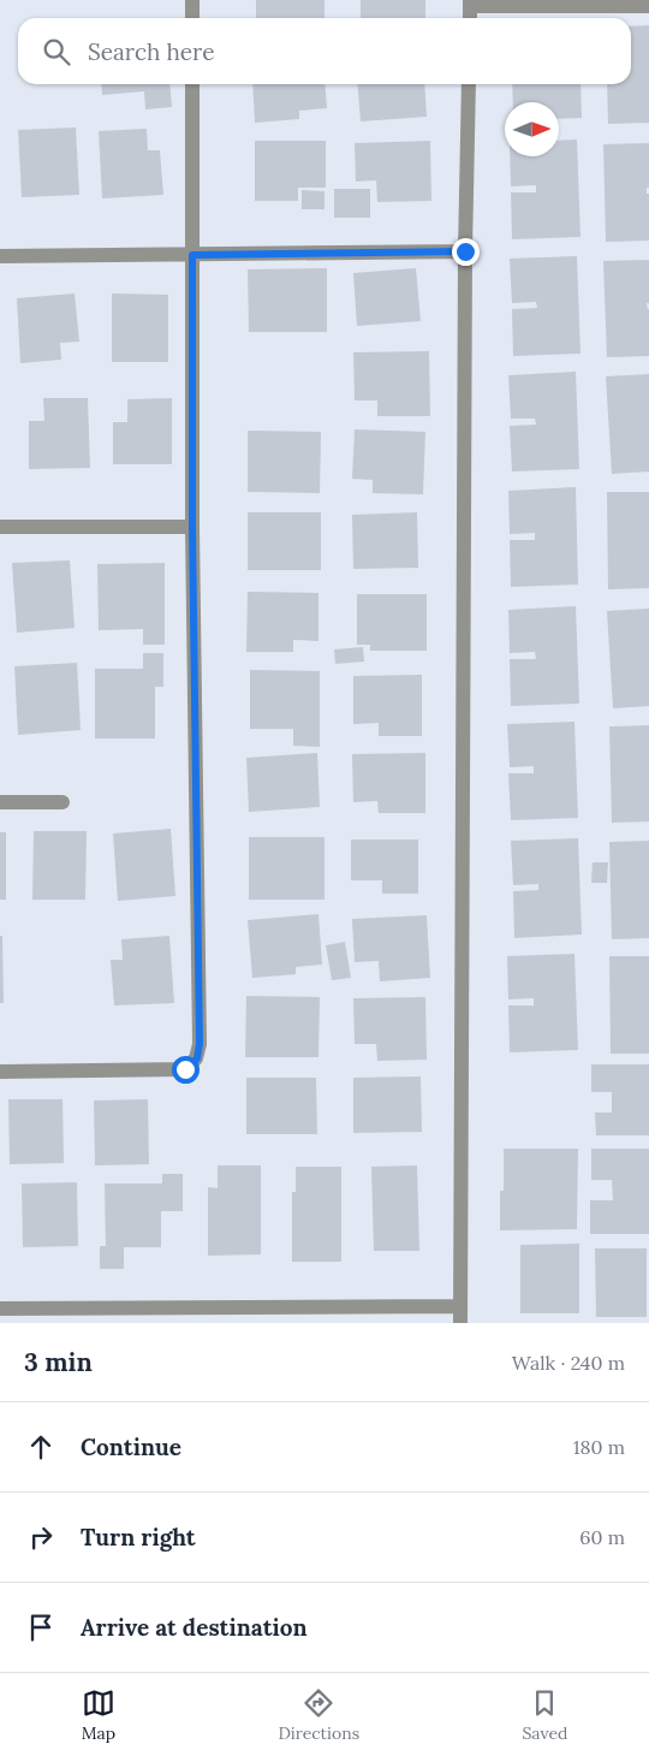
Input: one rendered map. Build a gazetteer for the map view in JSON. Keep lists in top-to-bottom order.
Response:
{
  "north": "right",
  "page": {
    "search": "Search here",
    "heading": ["3 min", "Walk · 240 m"],
    "list": [
      ["Continue", "180 m"],
      ["Turn right", "60 m"],
      "Arrive at destination"
    ],
    "nav": ["Map", "Directions", "Saved"]
  }
}
